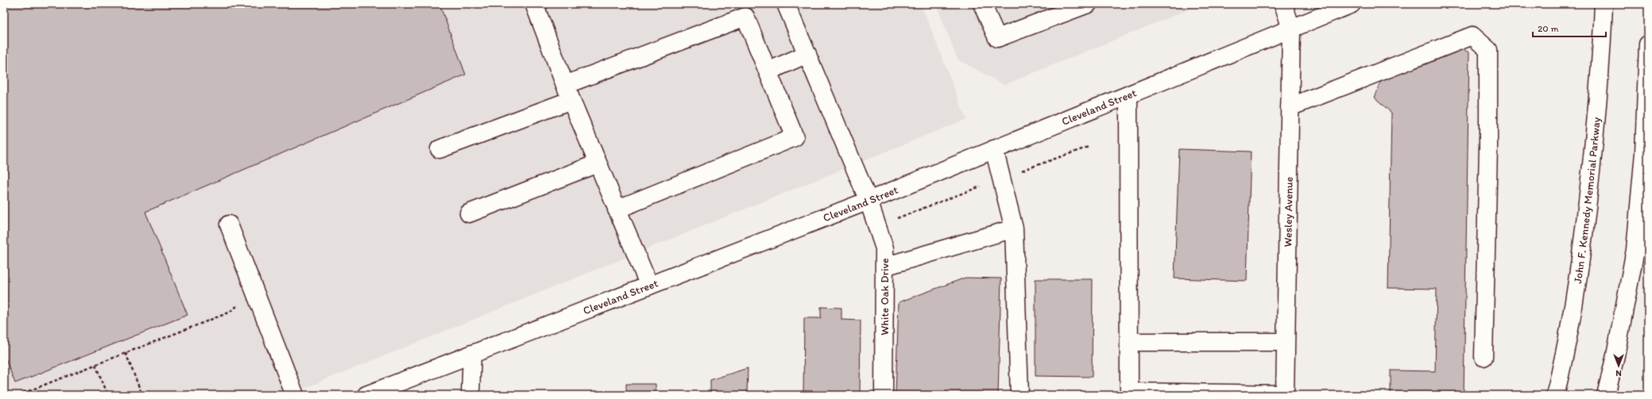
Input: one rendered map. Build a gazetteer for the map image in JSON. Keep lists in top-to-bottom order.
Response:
{
  "streets": {
    "main road": [
      "Cleveland Street",
      "John F. Kennedy Memorial Parkway",
      "Wesley Avenue",
      "White Oak Drive"
    ]
  },
  "crossings": [
    ["Cleveland Street", "Wesley Avenue"],
    ["Cleveland Street", "White Oak Drive"]
  ],
  "scale_bar": "20 m",
  "north": "bottom"
}
